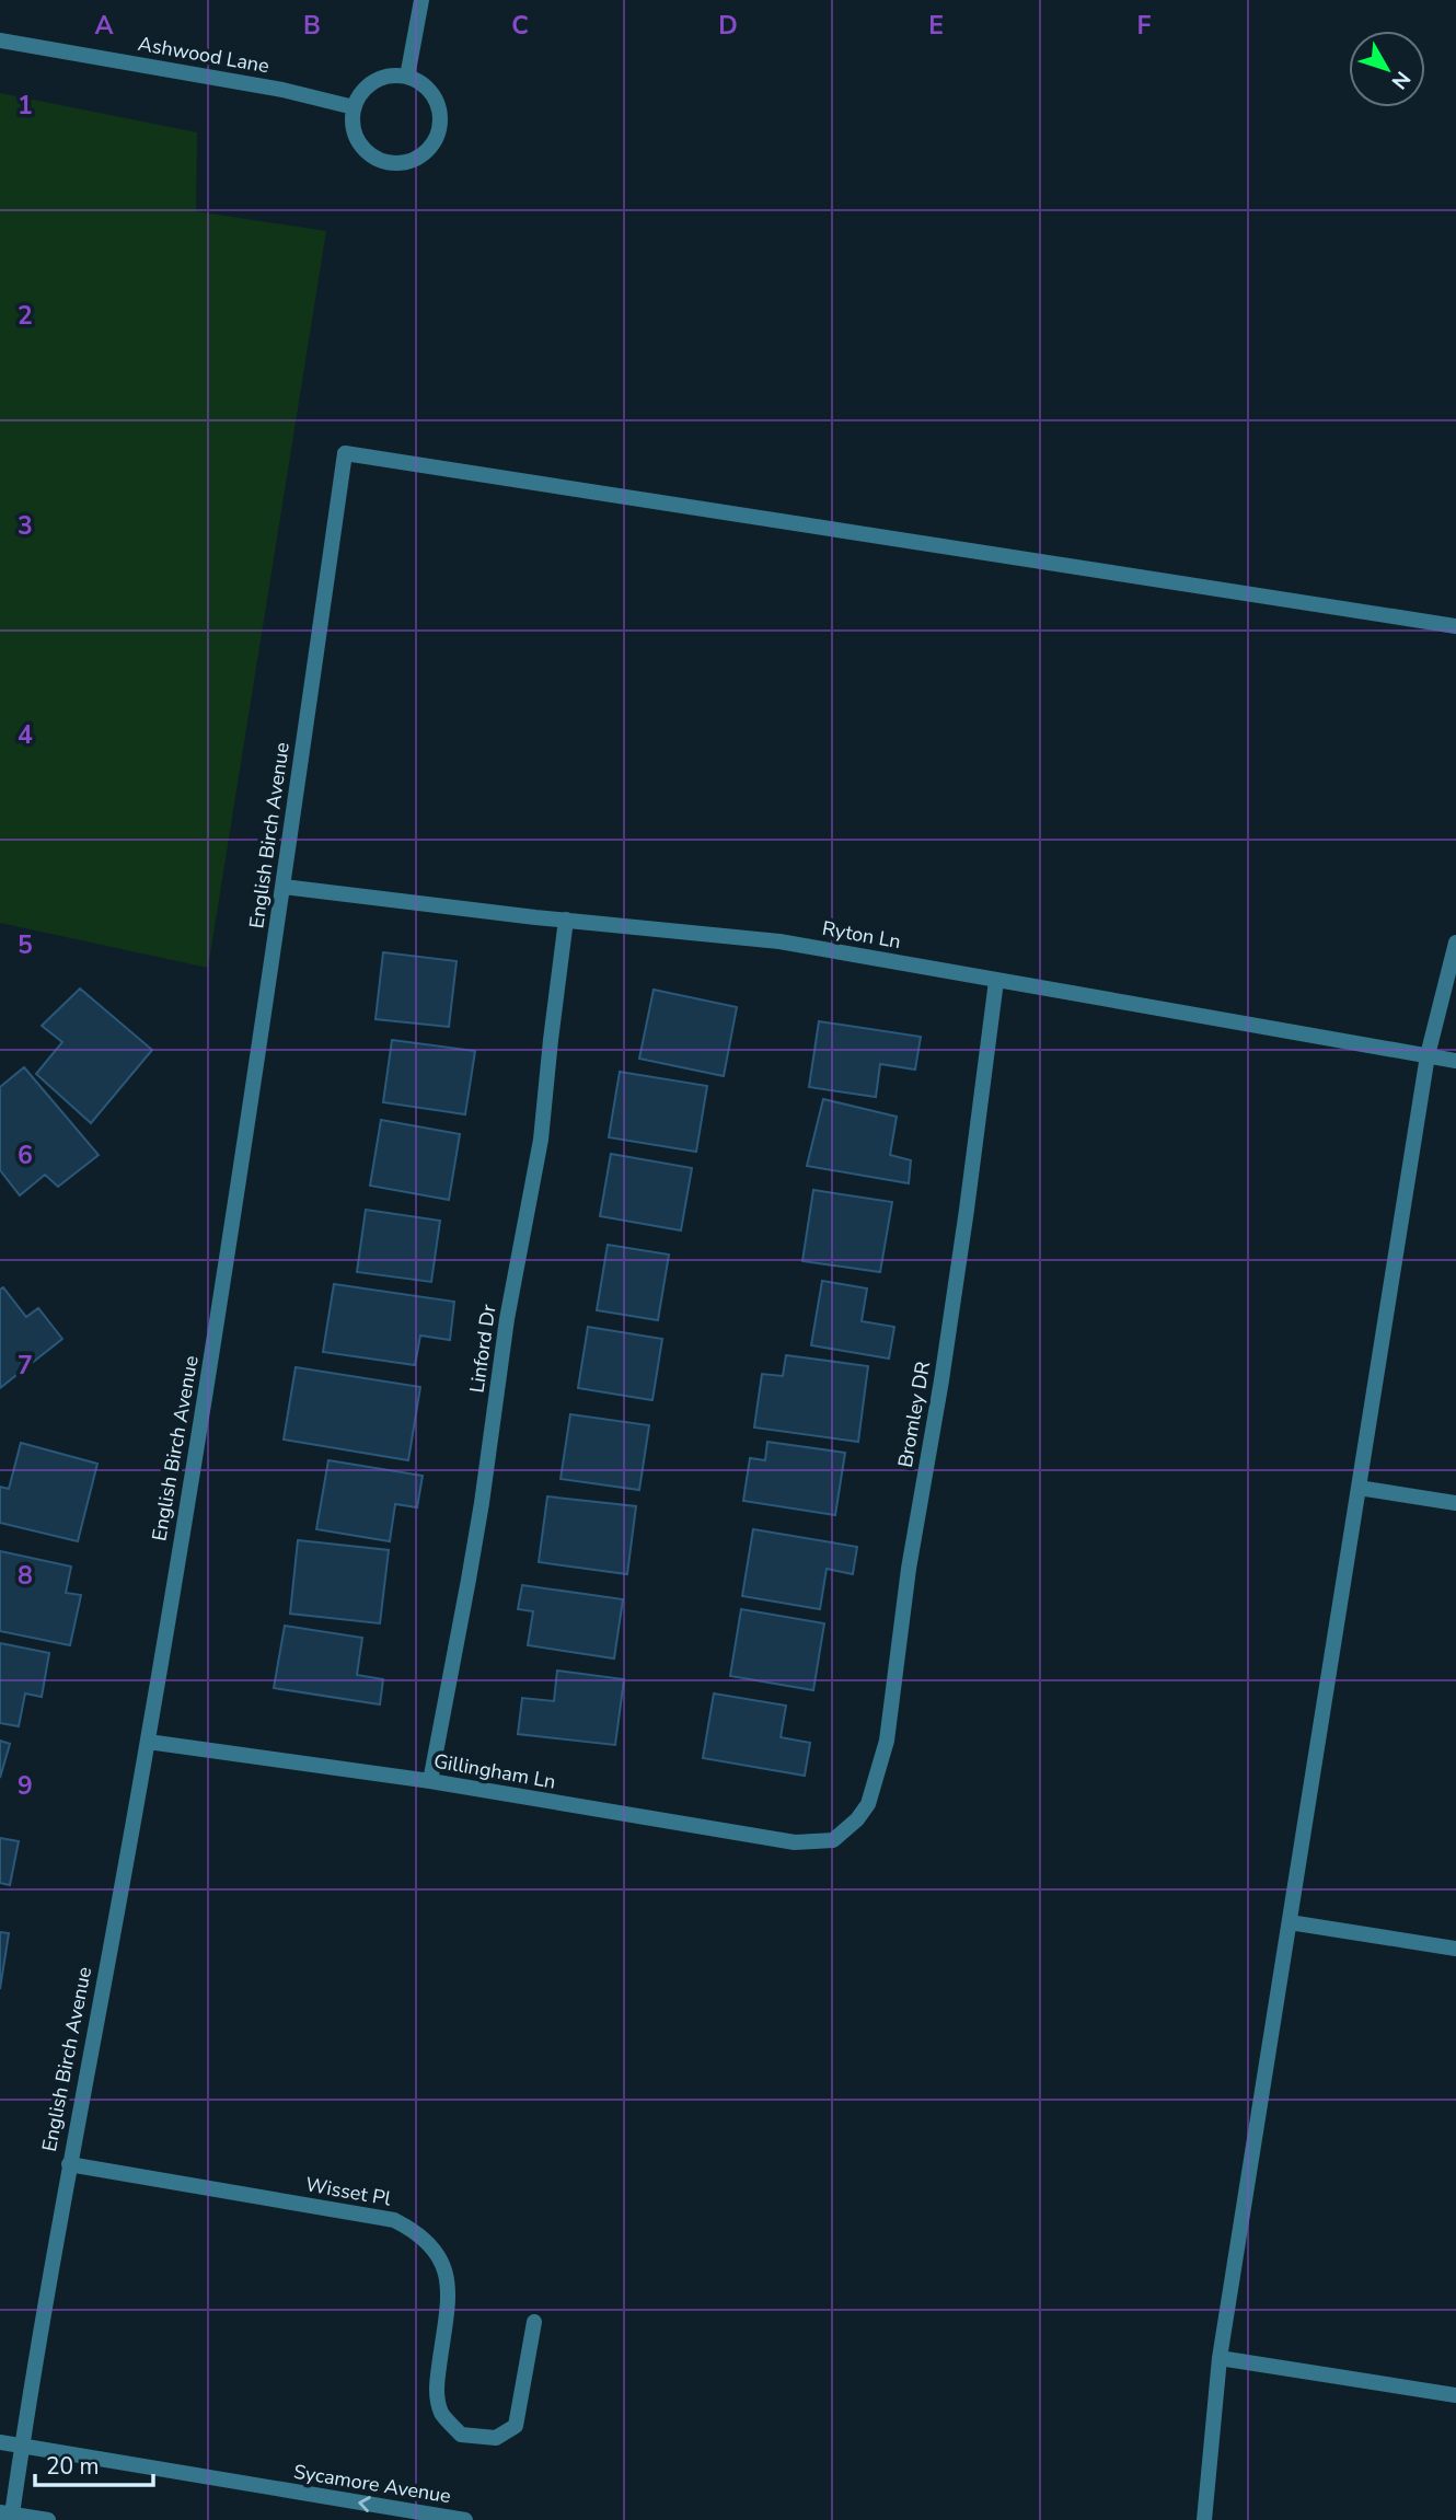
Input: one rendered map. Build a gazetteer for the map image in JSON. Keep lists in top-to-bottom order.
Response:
{
  "streets": {
    "street": [
      "Ashwood Lane",
      "English Birch Avenue",
      "Ryton Ln",
      "Linford Dr",
      "Bromley DR",
      "Gillingham Ln",
      "Wisset Pl",
      "Sycamore Avenue"
    ]
  },
  "crossings": [
    ["English Birch Avenue", "Ryton Ln"],
    ["English Birch Avenue", "Gillingham Ln"],
    ["English Birch Avenue", "Wisset Pl"],
    ["English Birch Avenue", "Sycamore Avenue"],
    ["Ryton Ln", "Linford Dr"],
    ["Ryton Ln", "Bromley DR"],
    ["Linford Dr", "Gillingham Ln"],
    ["Bromley DR", "Gillingham Ln"]
  ],
  "one_way": ["Sycamore Avenue"],
  "scale_bar": "20 m",
  "north": "bottom right",
  "grid": {
    "columns": [
      "A",
      "B",
      "C",
      "D",
      "E",
      "F"
    ],
    "rows": [
      "1",
      "2",
      "3",
      "4",
      "5",
      "6",
      "7",
      "8",
      "9"
    ]
  }
}
